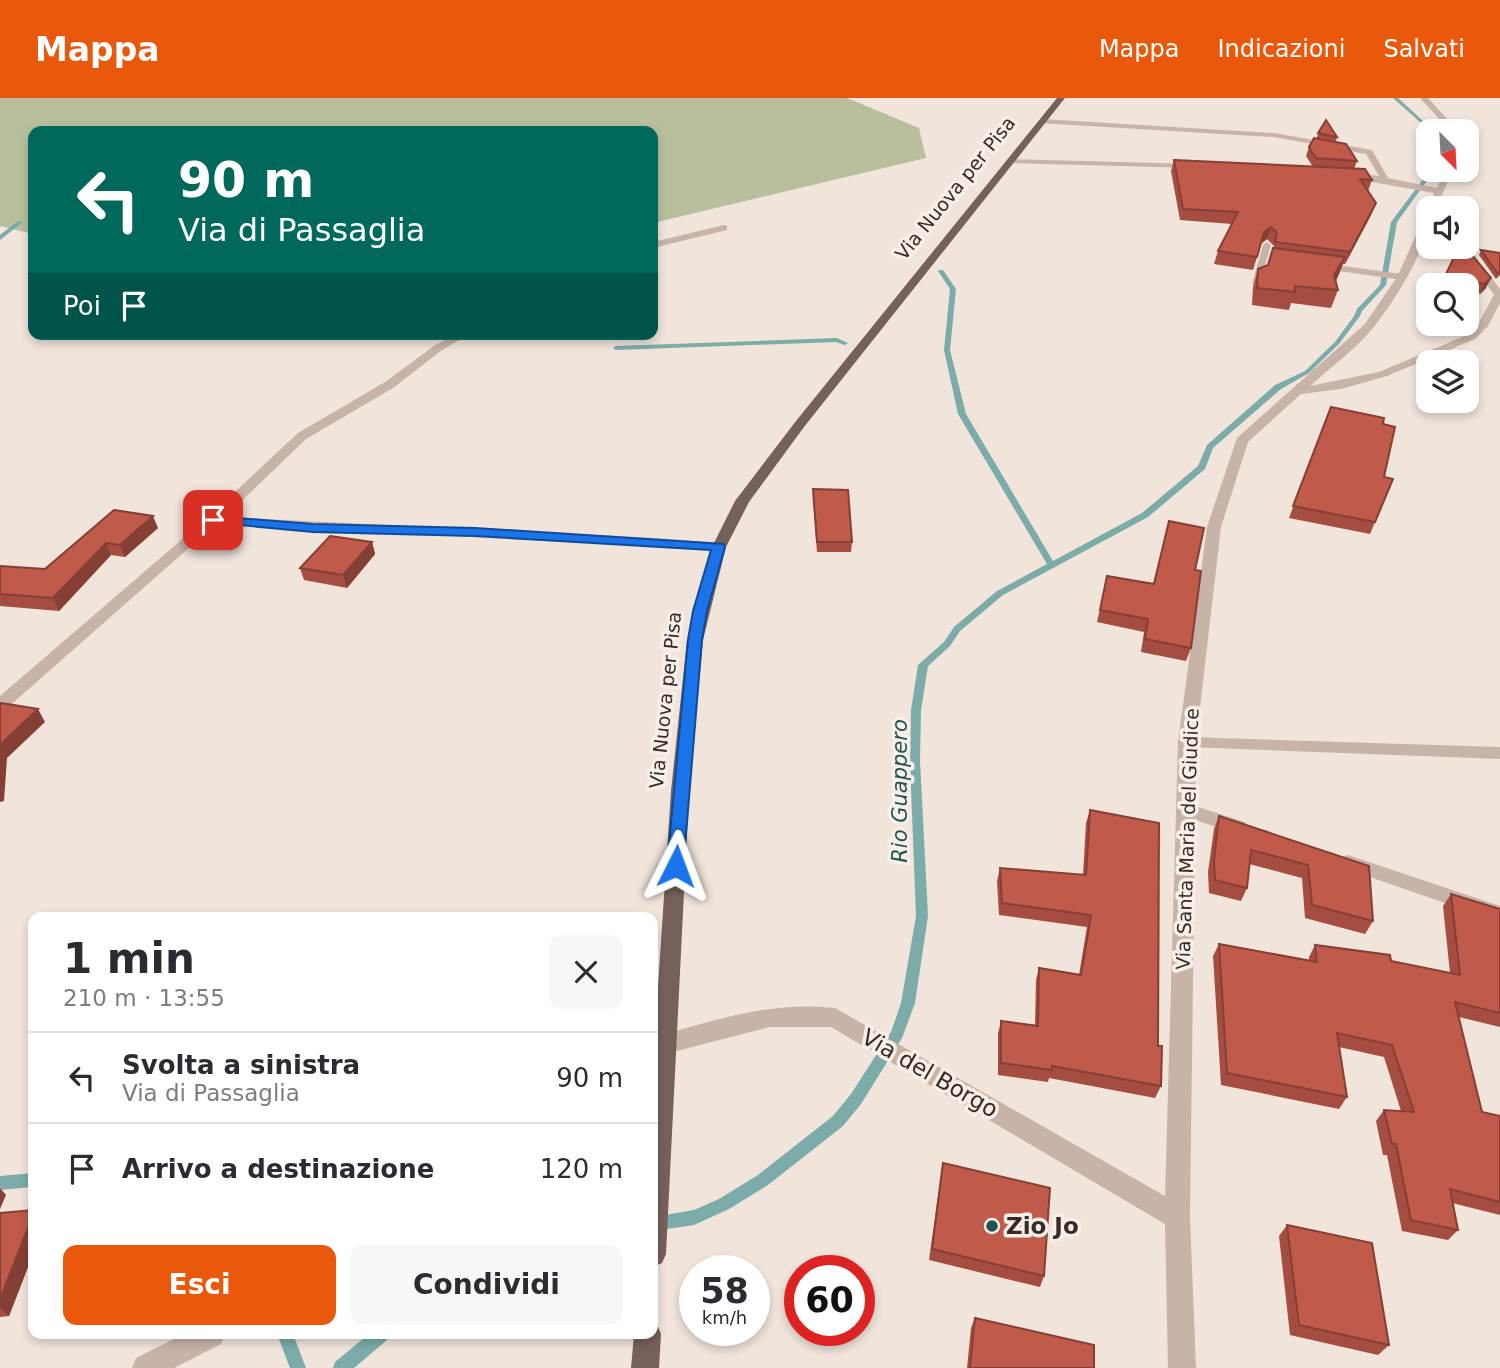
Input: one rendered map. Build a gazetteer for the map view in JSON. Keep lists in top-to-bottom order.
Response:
{
  "streets": {
    "main road": ["Via Nuova per Pisa"],
    "street": ["Via Santa Maria del Giudice", "Via del Borgo"]
  },
  "crossings": [
    ["Via Nuova per Pisa", "Via del Borgo"],
    ["Via Santa Maria del Giudice", "Via del Borgo"]
  ],
  "water": ["Rio Guappero"],
  "places": ["Zio Jo"],
  "north": "bottom right",
  "page": {
    "header": "Mappa",
    "nav": ["Mappa", "Indicazioni", "Salvati"],
    "turn": ["90 m", "Via di Passaglia"],
    "then": "Poi",
    "heading": ["1 min", "210 m · 13:55"],
    "list": [
      {
        "name": "Svolta a sinistra",
        "note": "Via di Passaglia",
        "value": "90 m"
      },
      {
        "name": "Arrivo a destinazione",
        "value": "120 m"
      }
    ],
    "buttons": ["Esci", "Condividi"],
    "speed": "58 km/h",
    "limit": "60"
  }
}
